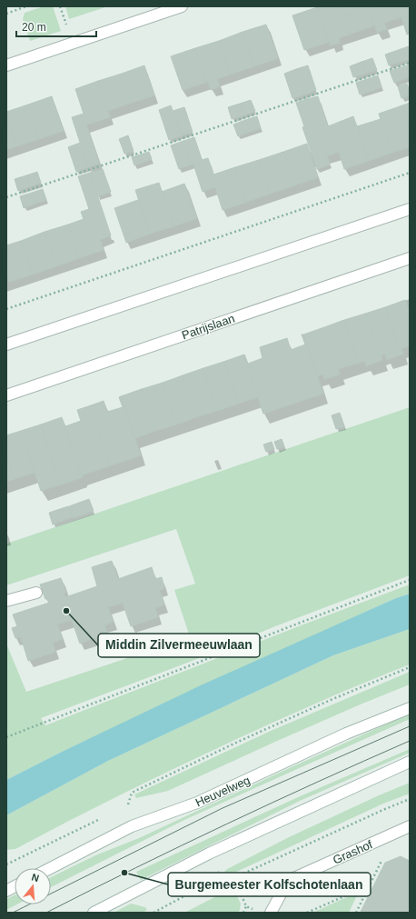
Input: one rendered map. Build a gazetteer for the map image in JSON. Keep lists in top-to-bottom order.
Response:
{
  "streets": {
    "street": ["Patrijslaan", "Heuvelweg", "Grashof"]
  },
  "places": ["Middin Zilvermeeuwlaan", "Burgemeester Kolfschotenlaan"],
  "scale_bar": "20 m",
  "north": "top"
}
